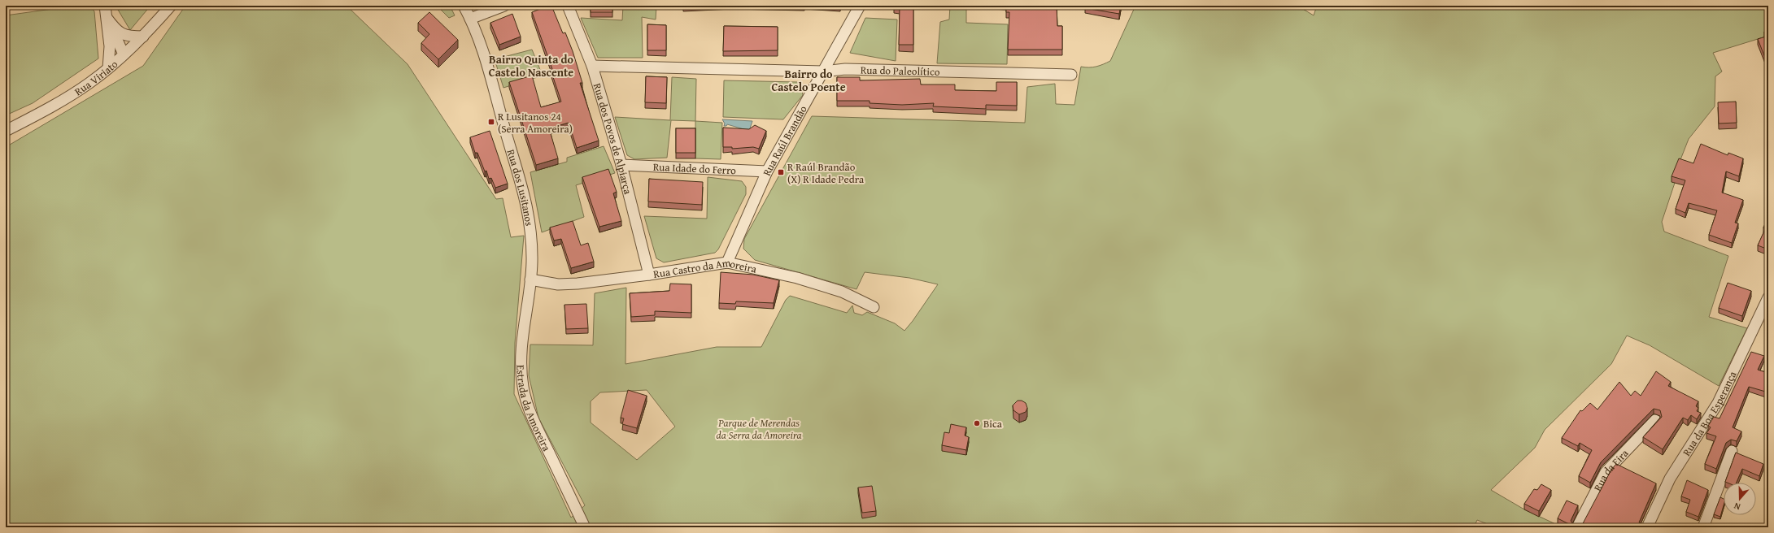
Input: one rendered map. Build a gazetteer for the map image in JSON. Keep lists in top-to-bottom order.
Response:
{
  "streets": {
    "street": [
      "Rua do Paleolítico",
      "Rua Viriato",
      "Rua dos Povos de Alpiarça",
      "Rua Raúl Brandão",
      "Rua Idade do Ferro",
      "Rua dos Lusitanos",
      "Rua Castro da Amoreira",
      "Estrada da Amoreira",
      "Rua da Boa Esperança",
      "Rua da Eira"
    ]
  },
  "crossings": [
    ["Rua do Paleolítico", "Rua dos Povos de Alpiarça"],
    ["Rua do Paleolítico", "Rua Raúl Brandão"],
    ["Rua dos Povos de Alpiarça", "Rua Idade do Ferro"],
    ["Rua dos Povos de Alpiarça", "Rua Castro da Amoreira"],
    ["Rua Raúl Brandão", "Rua Idade do Ferro"],
    ["Rua Raúl Brandão", "Rua Castro da Amoreira"],
    ["Rua dos Lusitanos", "Rua Castro da Amoreira"],
    ["Rua dos Lusitanos", "Estrada da Amoreira"],
    ["Rua Castro da Amoreira", "Estrada da Amoreira"]
  ],
  "districts": ["Bairro Quinta do Castelo Nascente", "Bairro do Castelo Poente"],
  "parks": ["Parque de Merendas da Serra da Amoreira"],
  "places": {
    "transit": ["R Lusitanos 24 (Serra Amoreira)", "R Raúl Brandão (X) R Idade Pedra"],
    "other": ["Bica"]
  },
  "north": "bottom"
}
